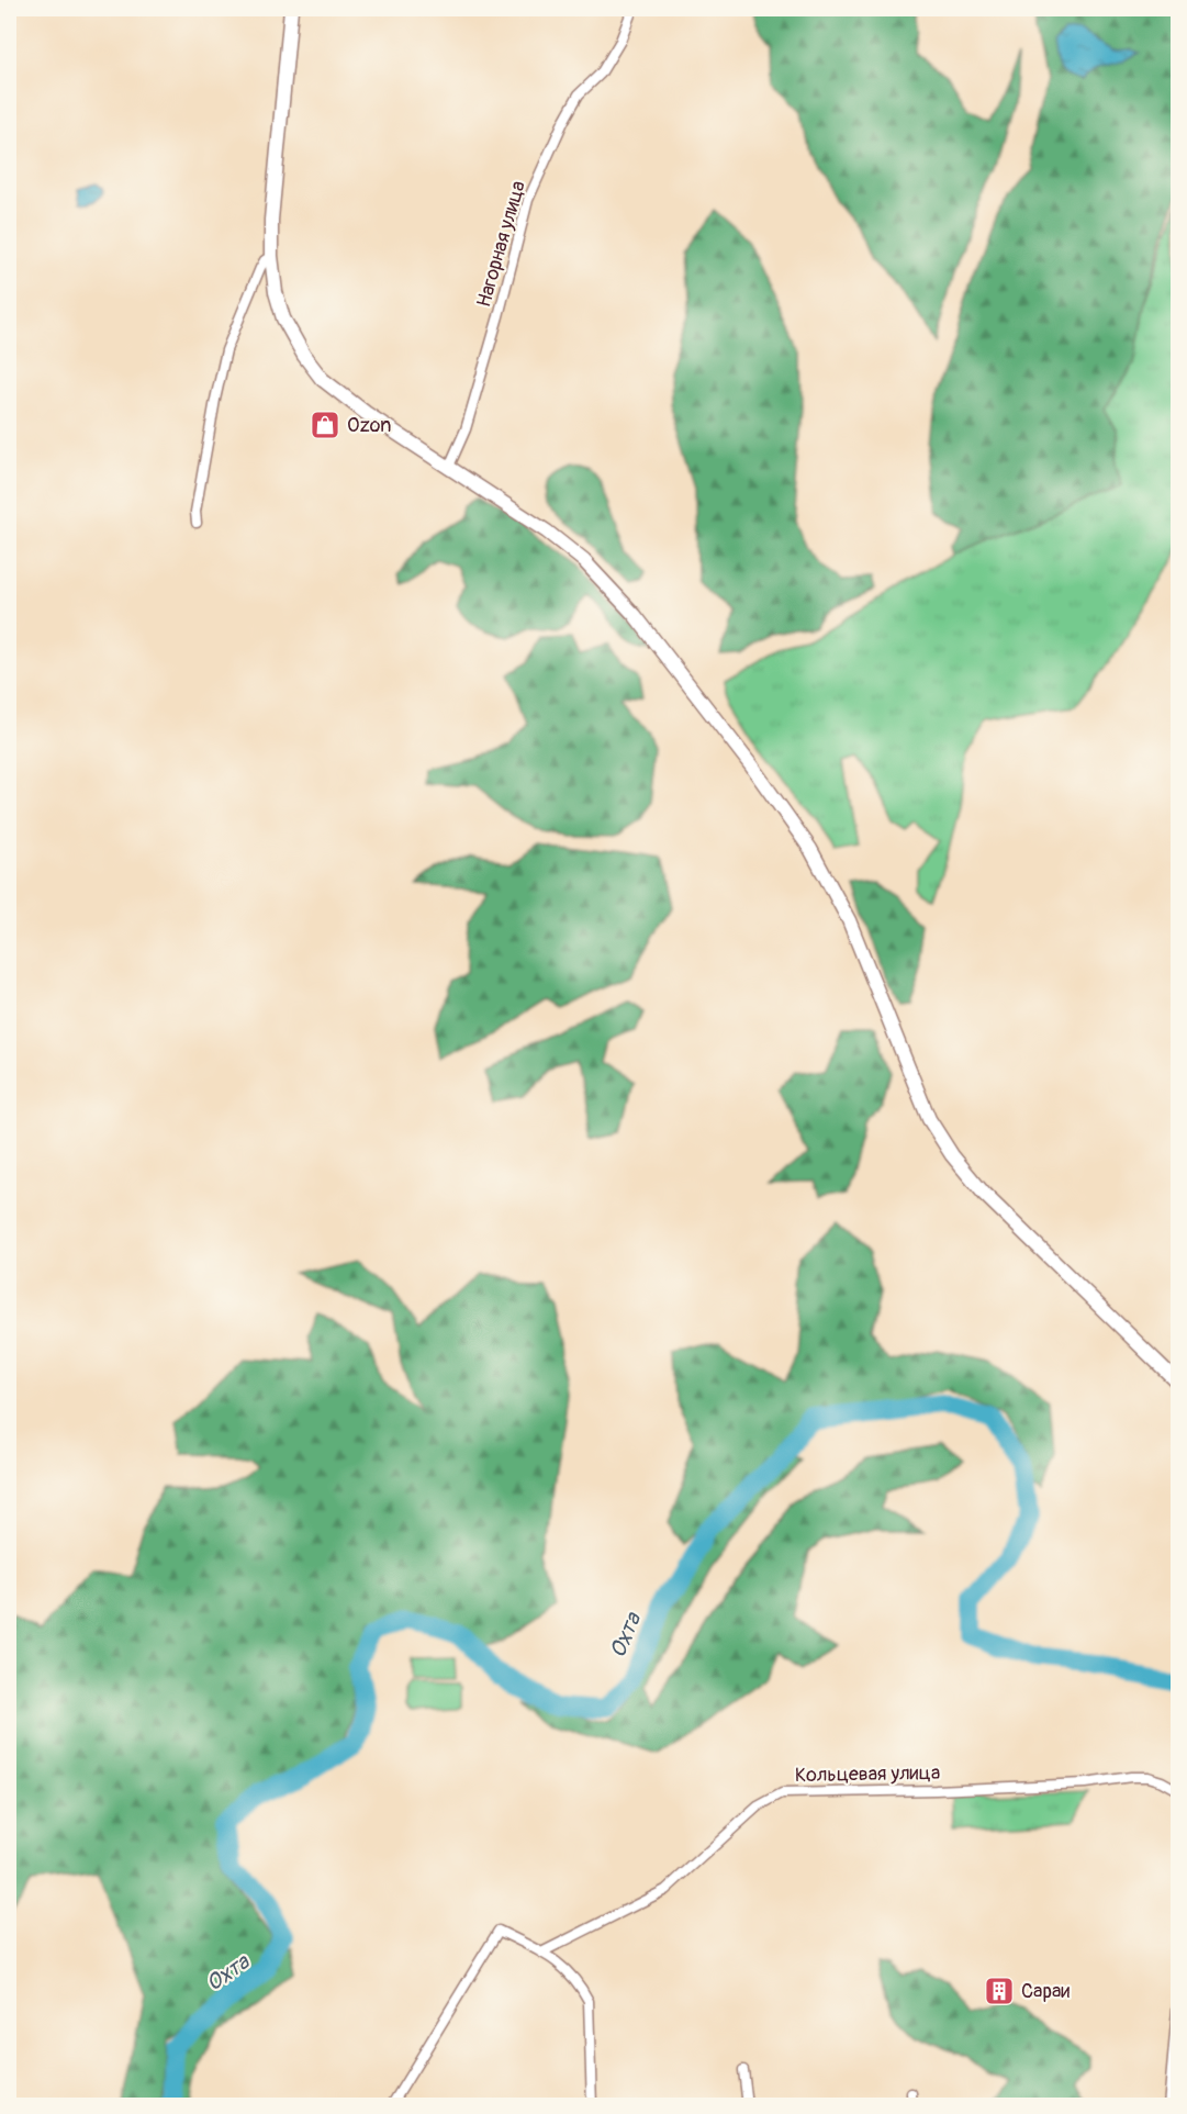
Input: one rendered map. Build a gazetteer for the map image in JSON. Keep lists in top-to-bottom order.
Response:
{
  "streets": {
    "street": ["Нагорная улица", "Кольцевая улица"]
  },
  "water": ["Охта"],
  "places": {
    "shop": ["Ozon"],
    "building": ["Сараи"]
  }
}
